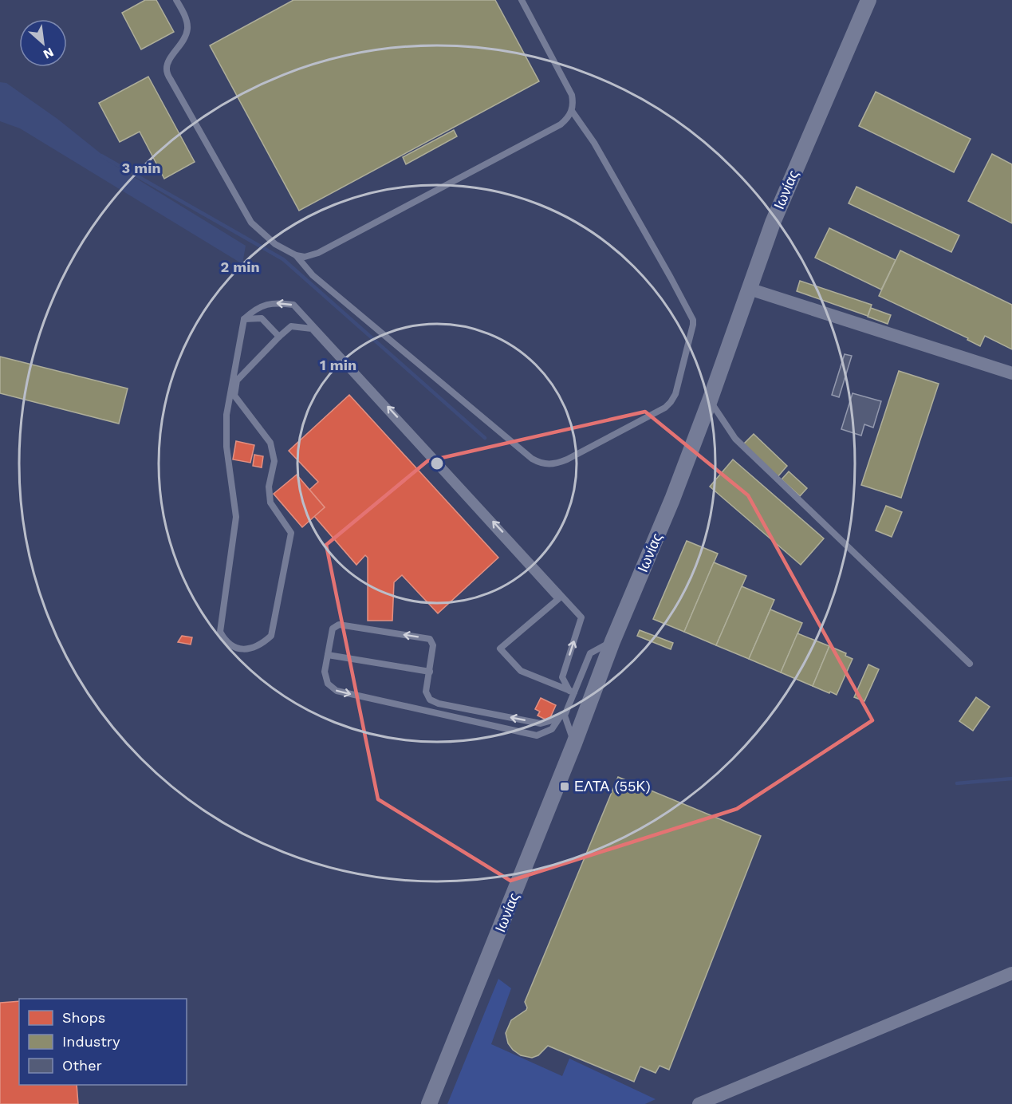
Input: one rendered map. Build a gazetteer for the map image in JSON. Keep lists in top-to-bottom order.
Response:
{
  "streets": {
    "street": ["Ιωνίας"]
  },
  "places": {
    "transit": ["ΕΛΤΑ (55Κ)"]
  },
  "legend": ["Shops", "Industry", "Other"],
  "north": "bottom right",
  "rings": ["3 min", "2 min", "1 min"]
}
